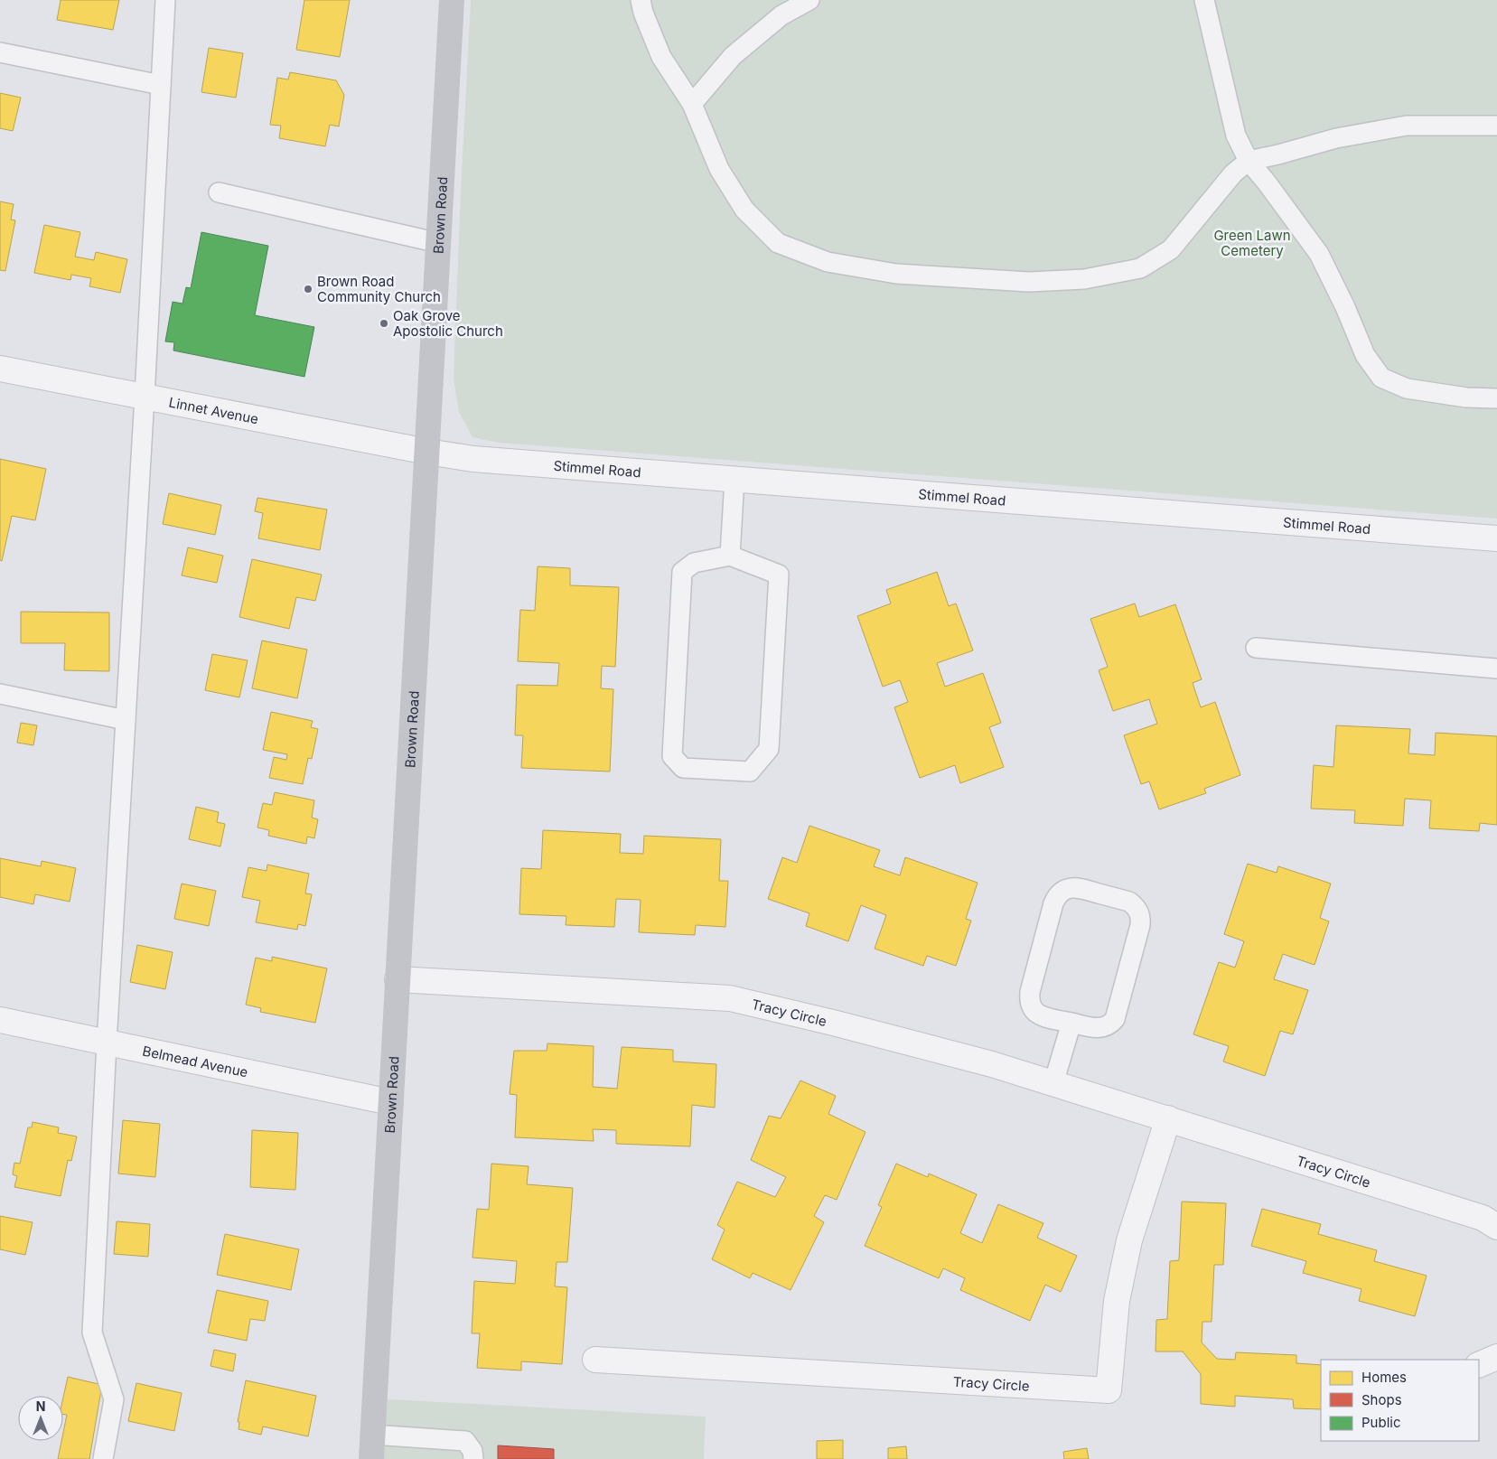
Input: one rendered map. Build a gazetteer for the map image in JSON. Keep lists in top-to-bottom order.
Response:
{
  "streets": {
    "main road": ["Brown Road"],
    "street": [
      "Linnet Avenue",
      "Stimmel Road",
      "Tracy Circle",
      "Belmead Avenue"
    ]
  },
  "crossings": [
    ["Brown Road", "Linnet Avenue"],
    ["Brown Road", "Stimmel Road"],
    ["Brown Road", "Tracy Circle"],
    ["Brown Road", "Belmead Avenue"],
    ["Linnet Avenue", "Stimmel Road"]
  ],
  "parks": ["Green Lawn Cemetery"],
  "places": ["Brown Road Community Church", "Oak Grove Apostolic Church"],
  "legend": ["Homes", "Shops", "Public"],
  "north": "top"
}
